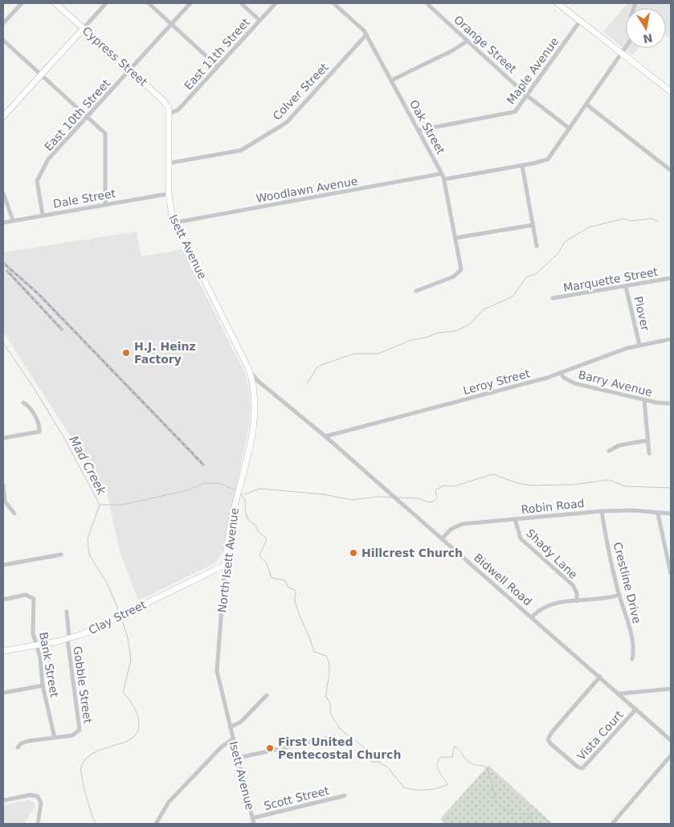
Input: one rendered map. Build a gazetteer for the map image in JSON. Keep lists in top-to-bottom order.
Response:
{
  "streets": {
    "main road": [
      "Cypress Street",
      "Isett Avenue",
      "North Isett Avenue",
      "Clay Street"
    ],
    "street": [
      "Orange Street",
      "East 11th Street",
      "Maple Avenue",
      "Colver Street",
      "East 10th Street",
      "Oak Street",
      "Woodlawn Avenue",
      "Dale Street",
      "Marquette Street",
      "Plover",
      "Leroy Street",
      "Barry Avenue",
      "Robin Road",
      "Shady Lane",
      "Bidwell Road",
      "Crestline Drive",
      "Bank Street",
      "Gobble Street",
      "Vista Court",
      "Scott Street"
    ]
  },
  "crossings": [
    ["Orange Street", "Maple Avenue"],
    ["East 11th Street", "Cypress Street"],
    ["East 11th Street", "Isett Avenue"],
    ["Cypress Street", "East 10th Street"],
    ["Cypress Street", "Isett Avenue"],
    ["Maple Avenue", "Oak Street"],
    ["Colver Street", "Oak Street"],
    ["Colver Street", "Isett Avenue"],
    ["East 10th Street", "Dale Street"],
    ["Oak Street", "Woodlawn Avenue"],
    ["Woodlawn Avenue", "Isett Avenue"],
    ["Dale Street", "Isett Avenue"],
    ["Isett Avenue", "North Isett Avenue"],
    ["Isett Avenue", "Bidwell Road"],
    ["Isett Avenue", "Scott Street"],
    ["Marquette Street", "Plover"],
    ["Plover", "Leroy Street"],
    ["Leroy Street", "Barry Avenue"],
    ["Leroy Street", "Bidwell Road"],
    ["Robin Road", "Shady Lane"],
    ["Robin Road", "Bidwell Road"],
    ["Robin Road", "Crestline Drive"],
    ["North Isett Avenue", "Bidwell Road"],
    ["North Isett Avenue", "Clay Street"],
    ["Bidwell Road", "Vista Court"],
    ["Clay Street", "Bank Street"],
    ["Clay Street", "Gobble Street"],
    ["Bank Street", "Gobble Street"]
  ],
  "water": ["Mad Creek"],
  "places": ["H.J. Heinz Factory", "Hillcrest Church", "First United Pentecostal Church"],
  "north": "bottom"
}
